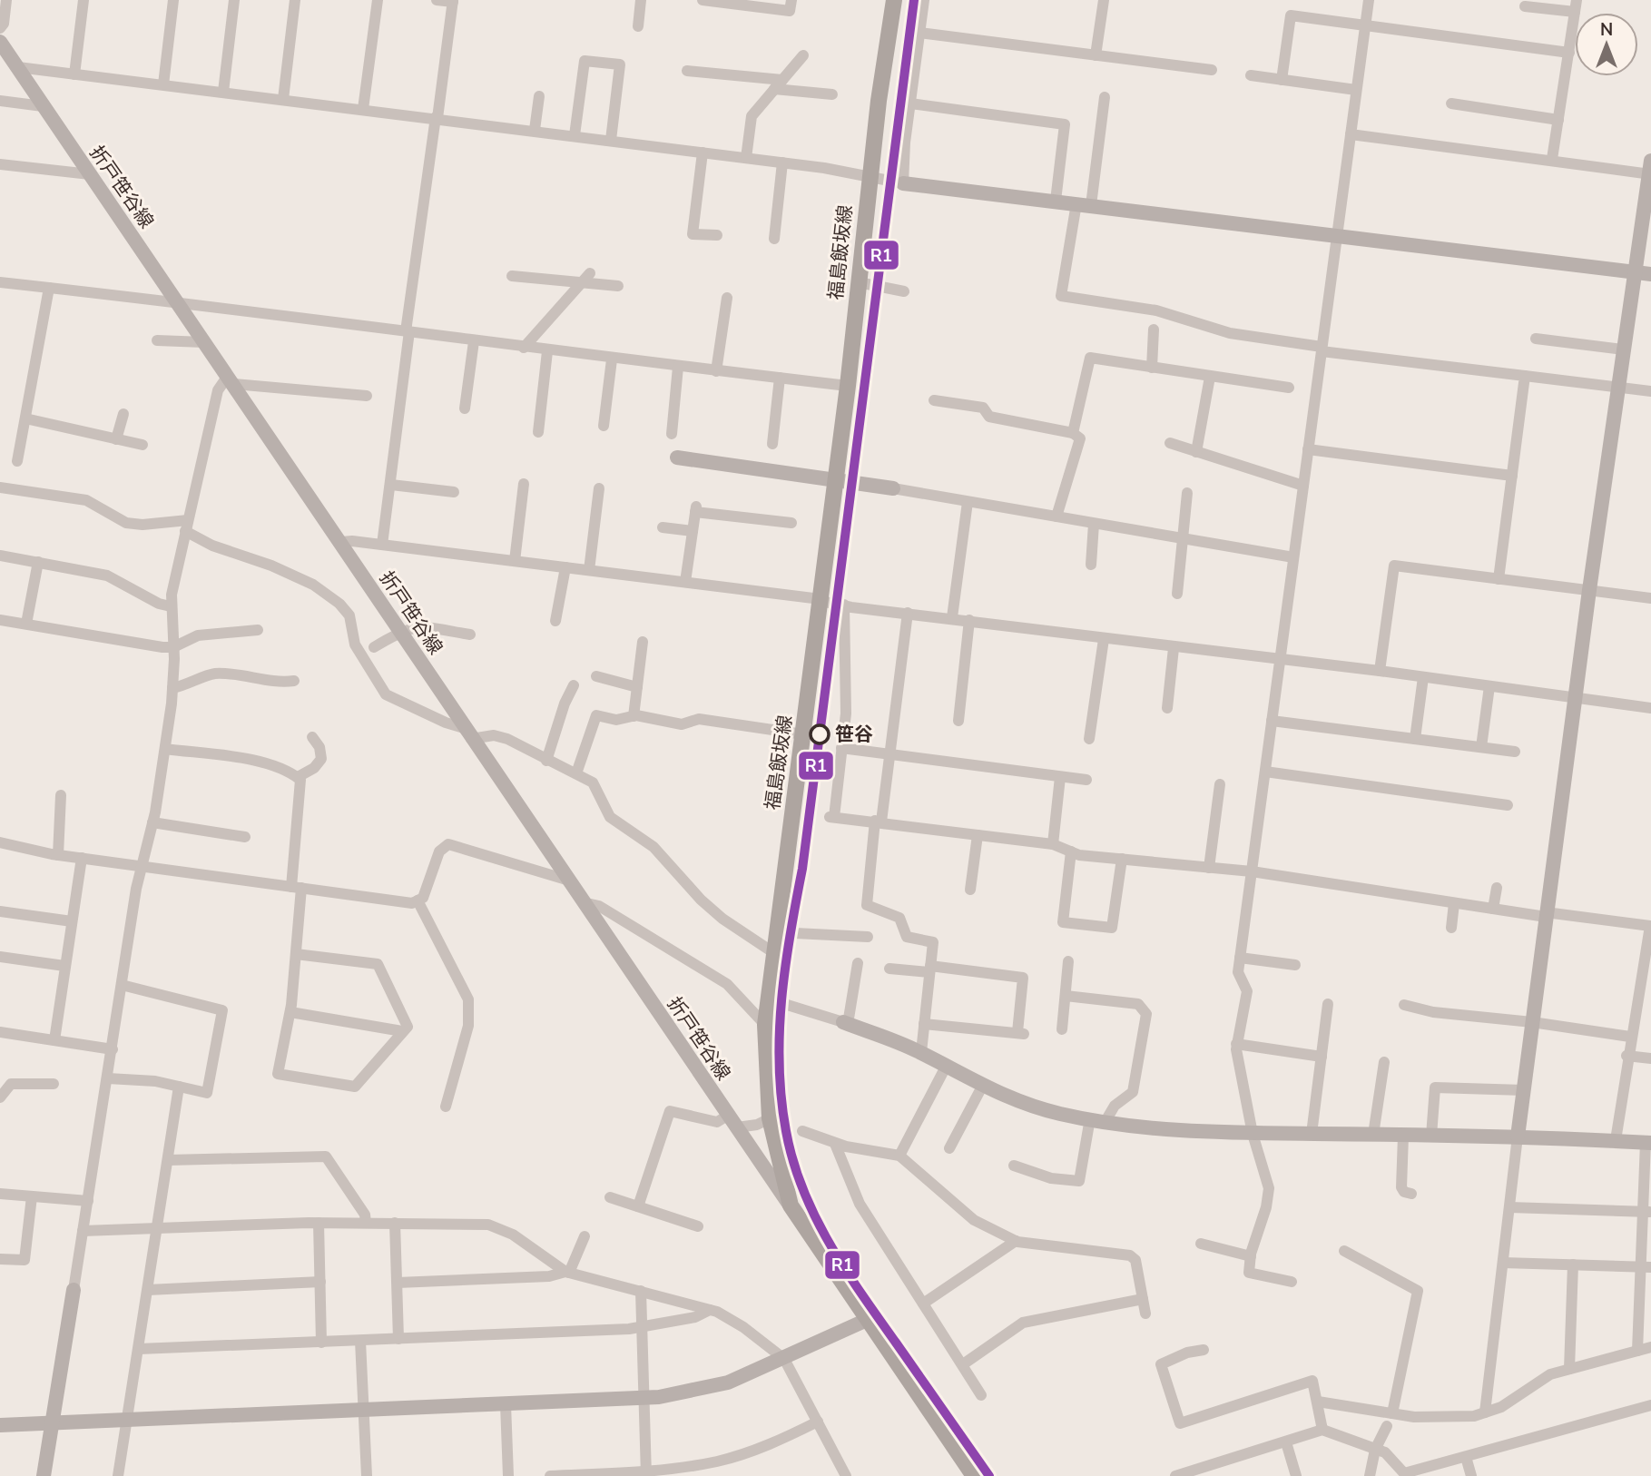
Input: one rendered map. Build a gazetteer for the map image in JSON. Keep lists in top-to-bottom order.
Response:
{
  "streets": {
    "main road": ["福島飯坂線"],
    "street": ["折戸笹谷線"]
  },
  "crossings": [
    ["折戸笹谷線", "福島飯坂線"]
  ],
  "places": ["笹谷"],
  "lines": ["transit line R1"],
  "north": "top"
}
